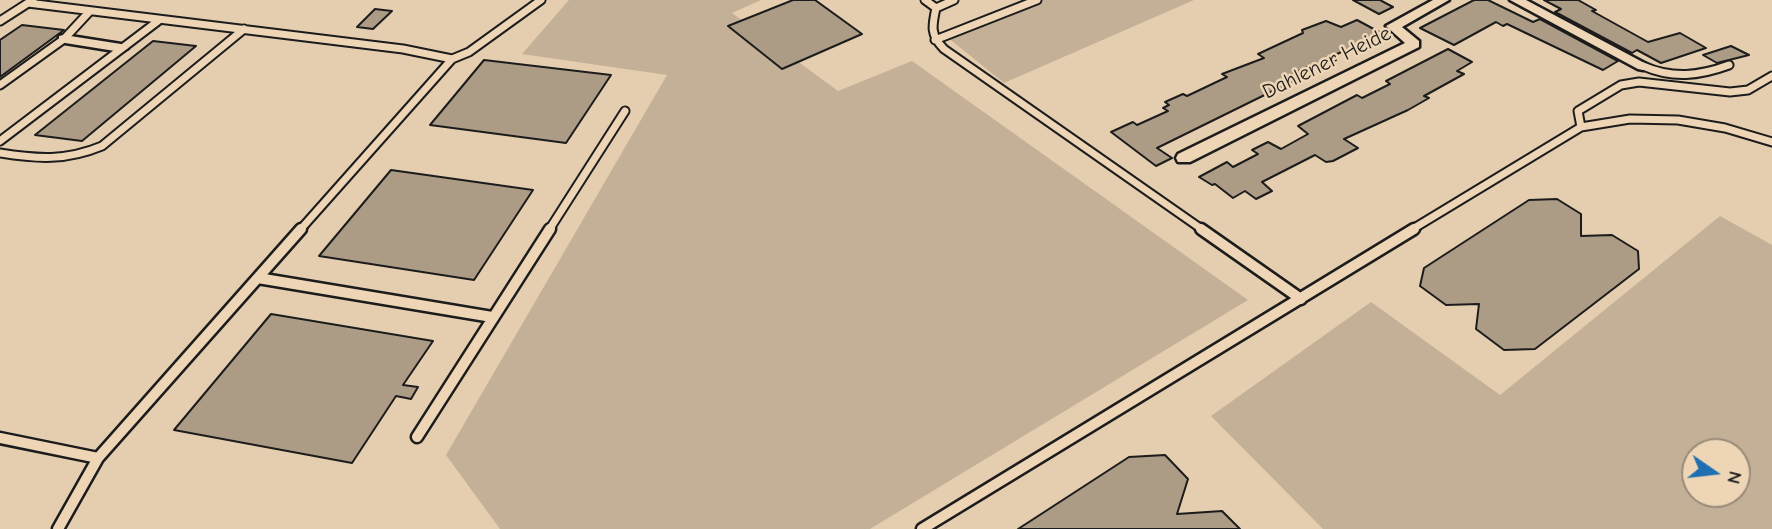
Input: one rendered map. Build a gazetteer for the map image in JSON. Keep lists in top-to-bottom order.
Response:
{
  "streets": {
    "street": ["Dahlener Heide"]
  },
  "north": "right"
}
